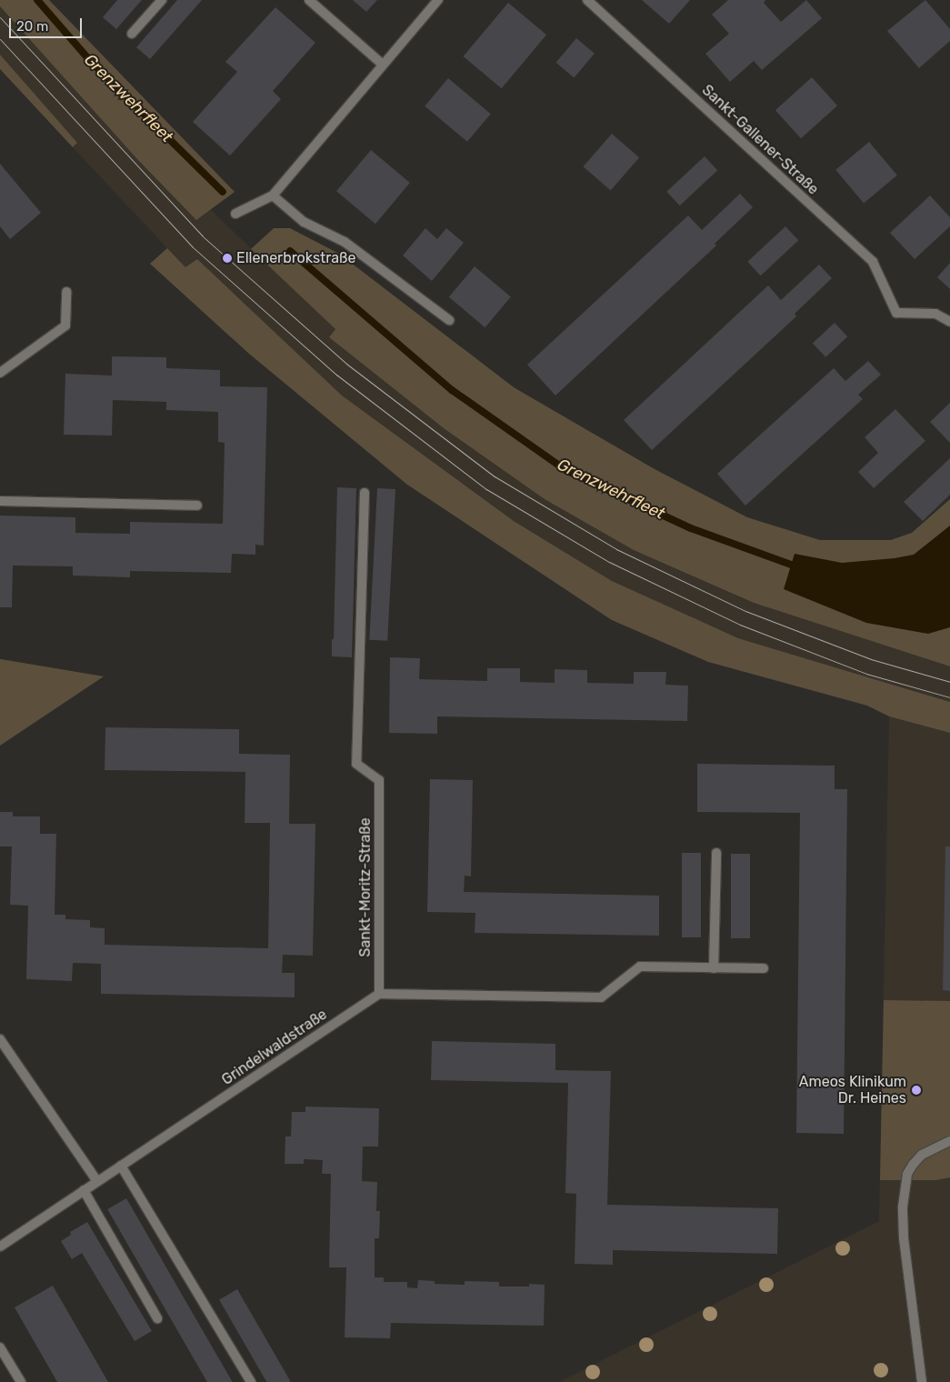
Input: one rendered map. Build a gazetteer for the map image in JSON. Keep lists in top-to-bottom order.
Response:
{
  "streets": {
    "street": ["Sankt-Gallener-Straße", "Sankt-Moritz-Straße", "Grindelwaldstraße"]
  },
  "crossings": [
    ["Sankt-Moritz-Straße", "Grindelwaldstraße"]
  ],
  "water": ["Grenzwehrfleet"],
  "places": ["Ellenerbrokstraße", "Ameos Klinikum Dr. Heines"],
  "scale_bar": "20 m"
}
